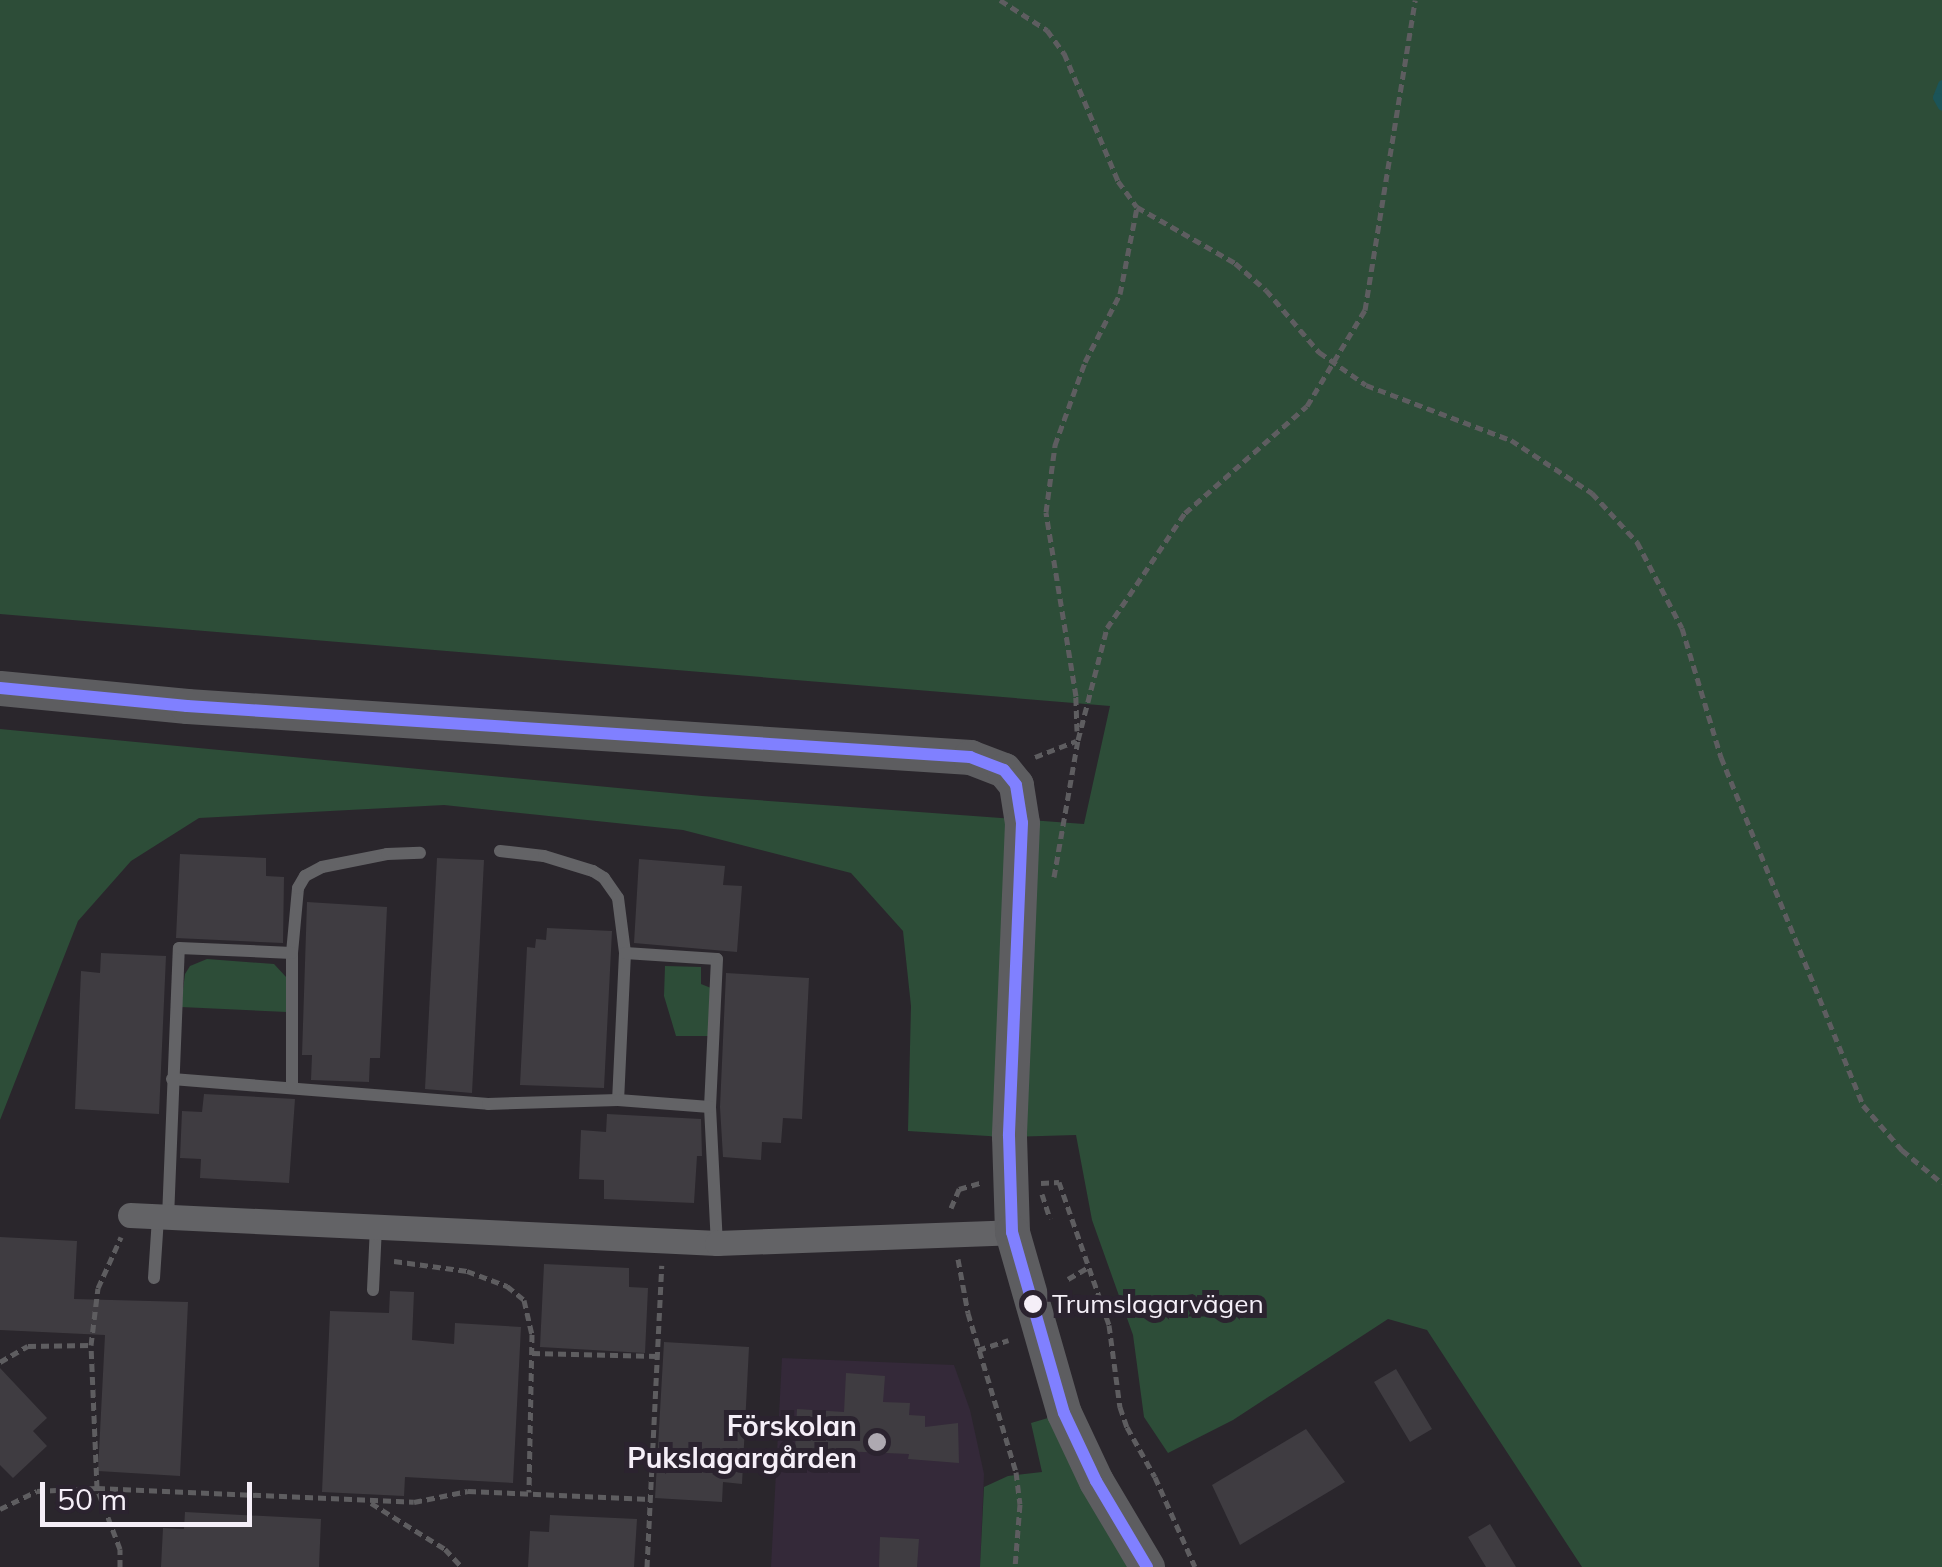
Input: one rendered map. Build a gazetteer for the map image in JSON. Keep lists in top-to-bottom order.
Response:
{
  "places": ["Trumslagarvägen", "Förskolan Pukslagargården"],
  "scale_bar": "50 m"
}
